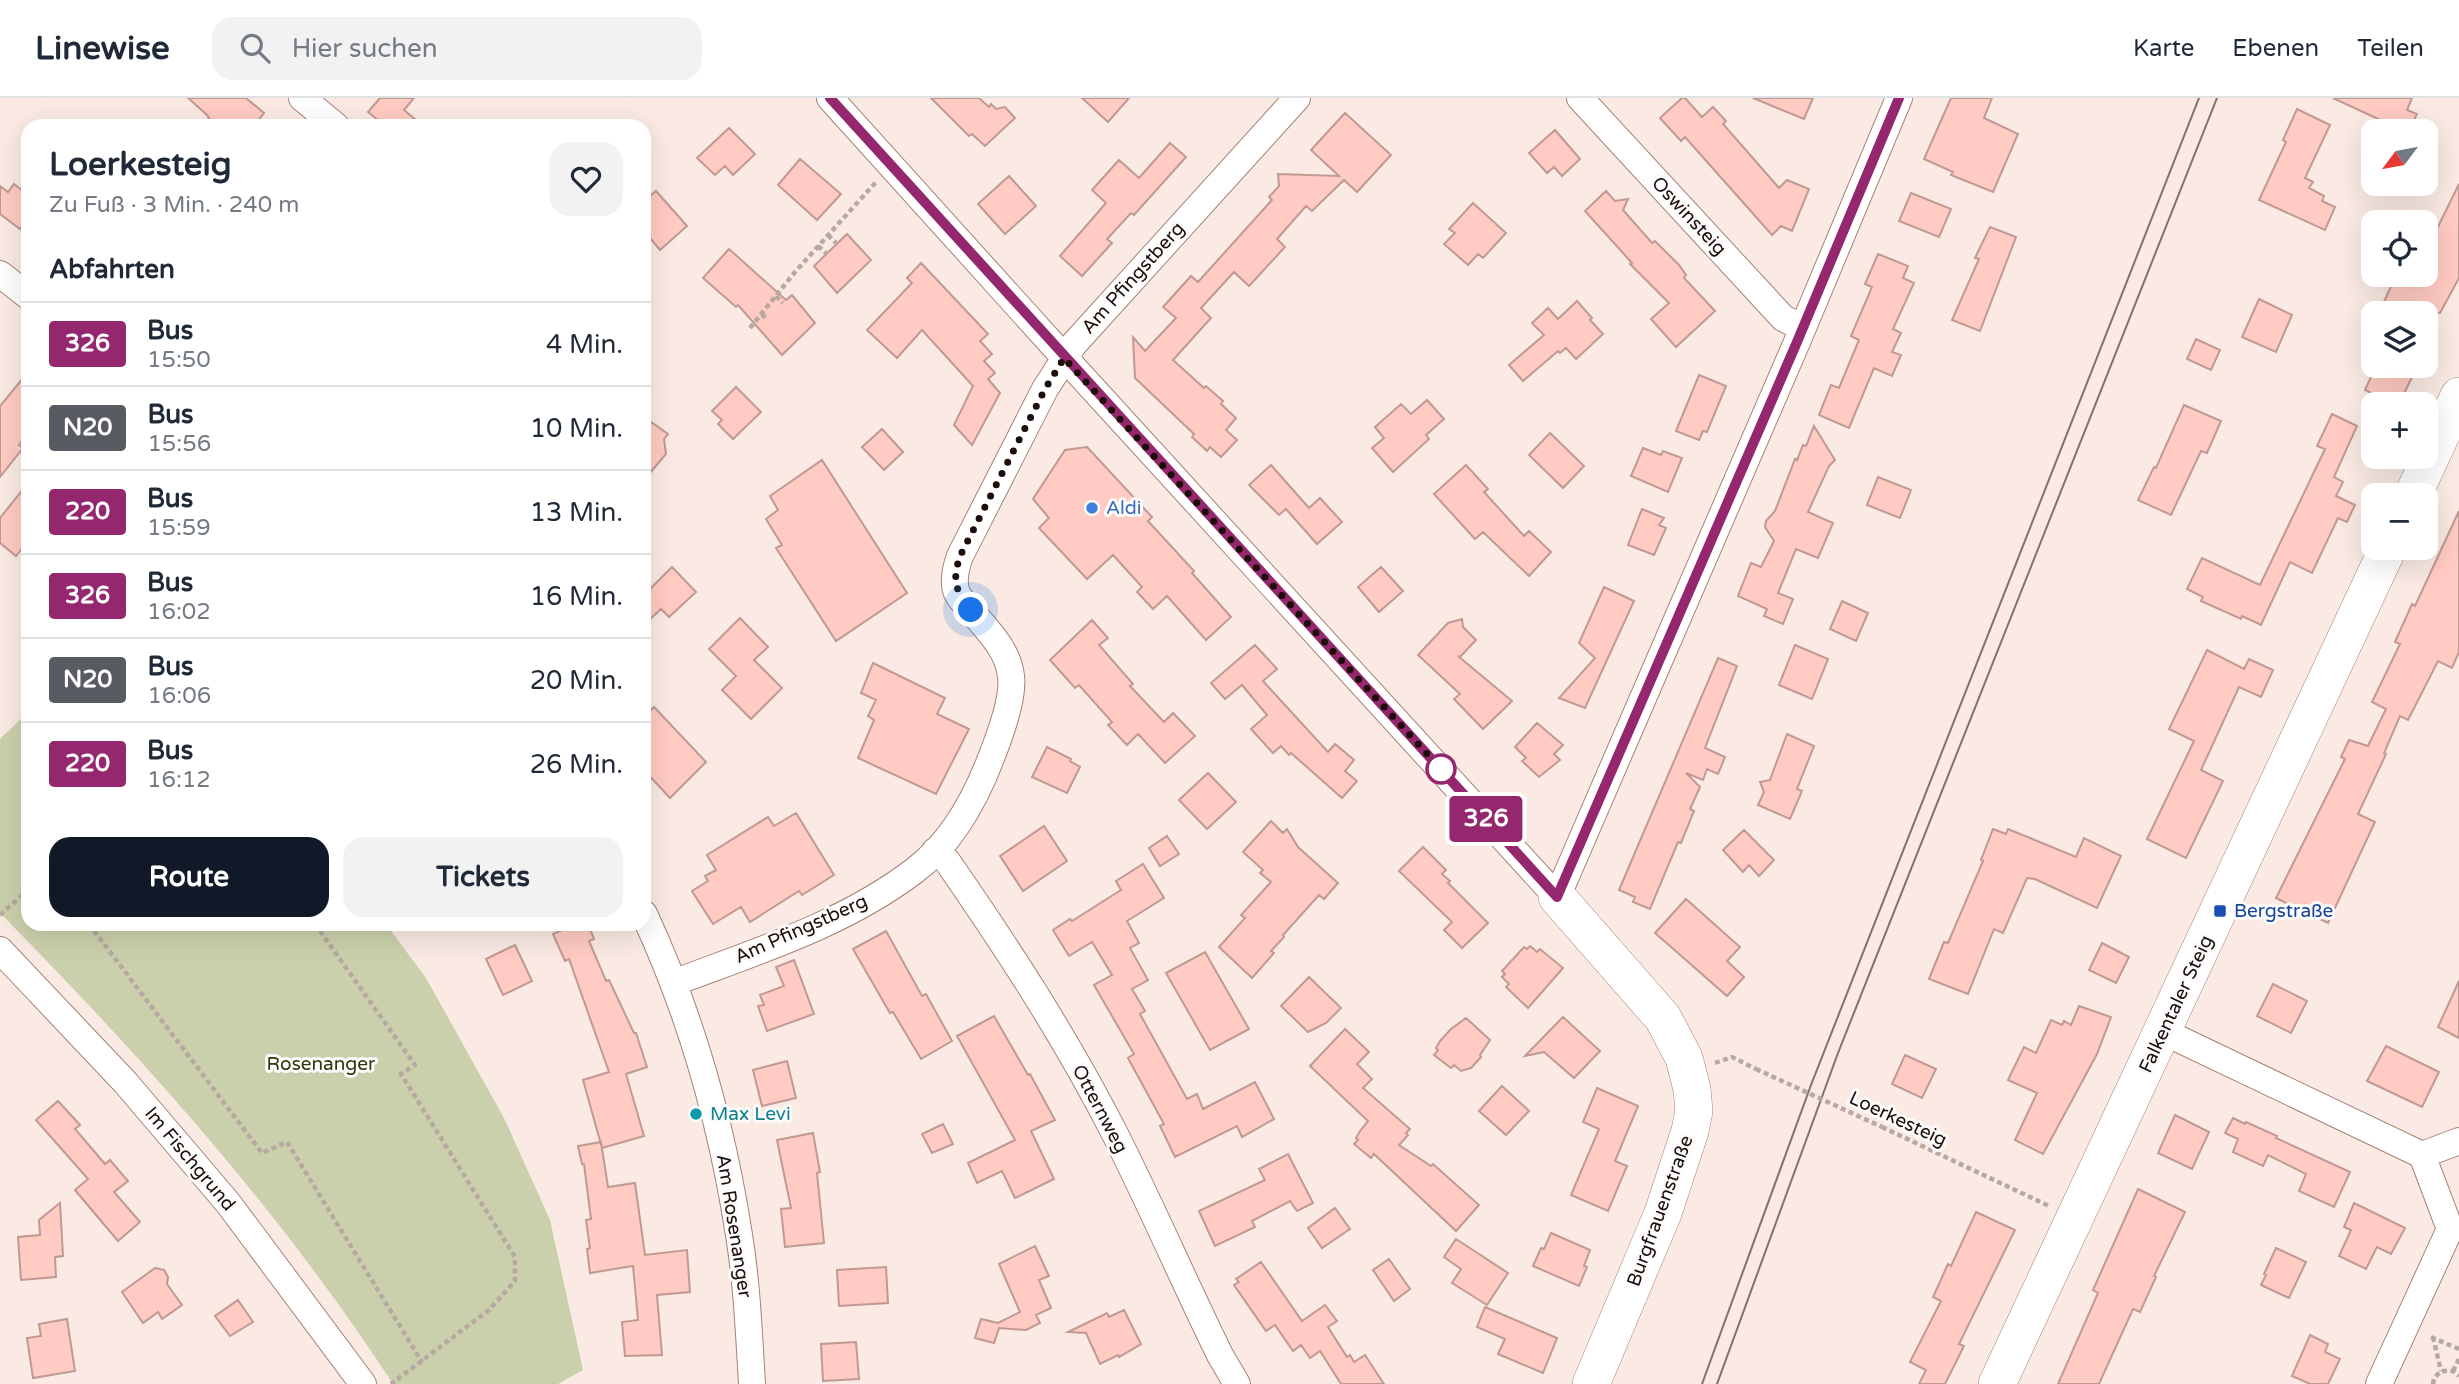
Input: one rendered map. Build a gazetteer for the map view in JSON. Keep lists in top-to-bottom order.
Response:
{
  "streets": {
    "street": [
      "Oswinsteig",
      "Am Pfingstberg",
      "Falkentaler Steig",
      "Otternweg",
      "Im Fischgrund",
      "Burgfrauenstraße",
      "Am Rosenanger"
    ],
    "path": ["Loerkesteig"]
  },
  "crossings": [
    ["Am Pfingstberg", "Otternweg"],
    ["Am Pfingstberg", "Burgfrauenstraße"],
    ["Am Pfingstberg", "Am Rosenanger"]
  ],
  "parks": ["Rosenanger"],
  "places": {
    "other": ["Aldi", "Max Levi"],
    "transit": ["Bergstraße"]
  },
  "lines": ["bus line 326"],
  "north": "bottom left",
  "page": {
    "header": "Linewise",
    "search": "Hier suchen",
    "nav": ["Karte", "Ebenen", "Teilen"],
    "on_map": "326",
    "map_buttons": ["+", "−"],
    "heading": [
      ["Loerkesteig", "Zu Fuß · 3 Min. · 240 m"],
      "Abfahrten"
    ],
    "list": [
      {
        "mark": "326",
        "name": "Bus",
        "note": "15:50",
        "value": "4 Min."
      },
      {
        "mark": "N20",
        "name": "Bus",
        "note": "15:56",
        "value": "10 Min."
      },
      {
        "mark": "220",
        "name": "Bus",
        "note": "15:59",
        "value": "13 Min."
      },
      {
        "mark": "326",
        "name": "Bus",
        "note": "16:02",
        "value": "16 Min."
      },
      {
        "mark": "N20",
        "name": "Bus",
        "note": "16:06",
        "value": "20 Min."
      },
      {
        "mark": "220",
        "name": "Bus",
        "note": "16:12",
        "value": "26 Min."
      }
    ],
    "buttons": ["Route", "Tickets"]
  }
}
